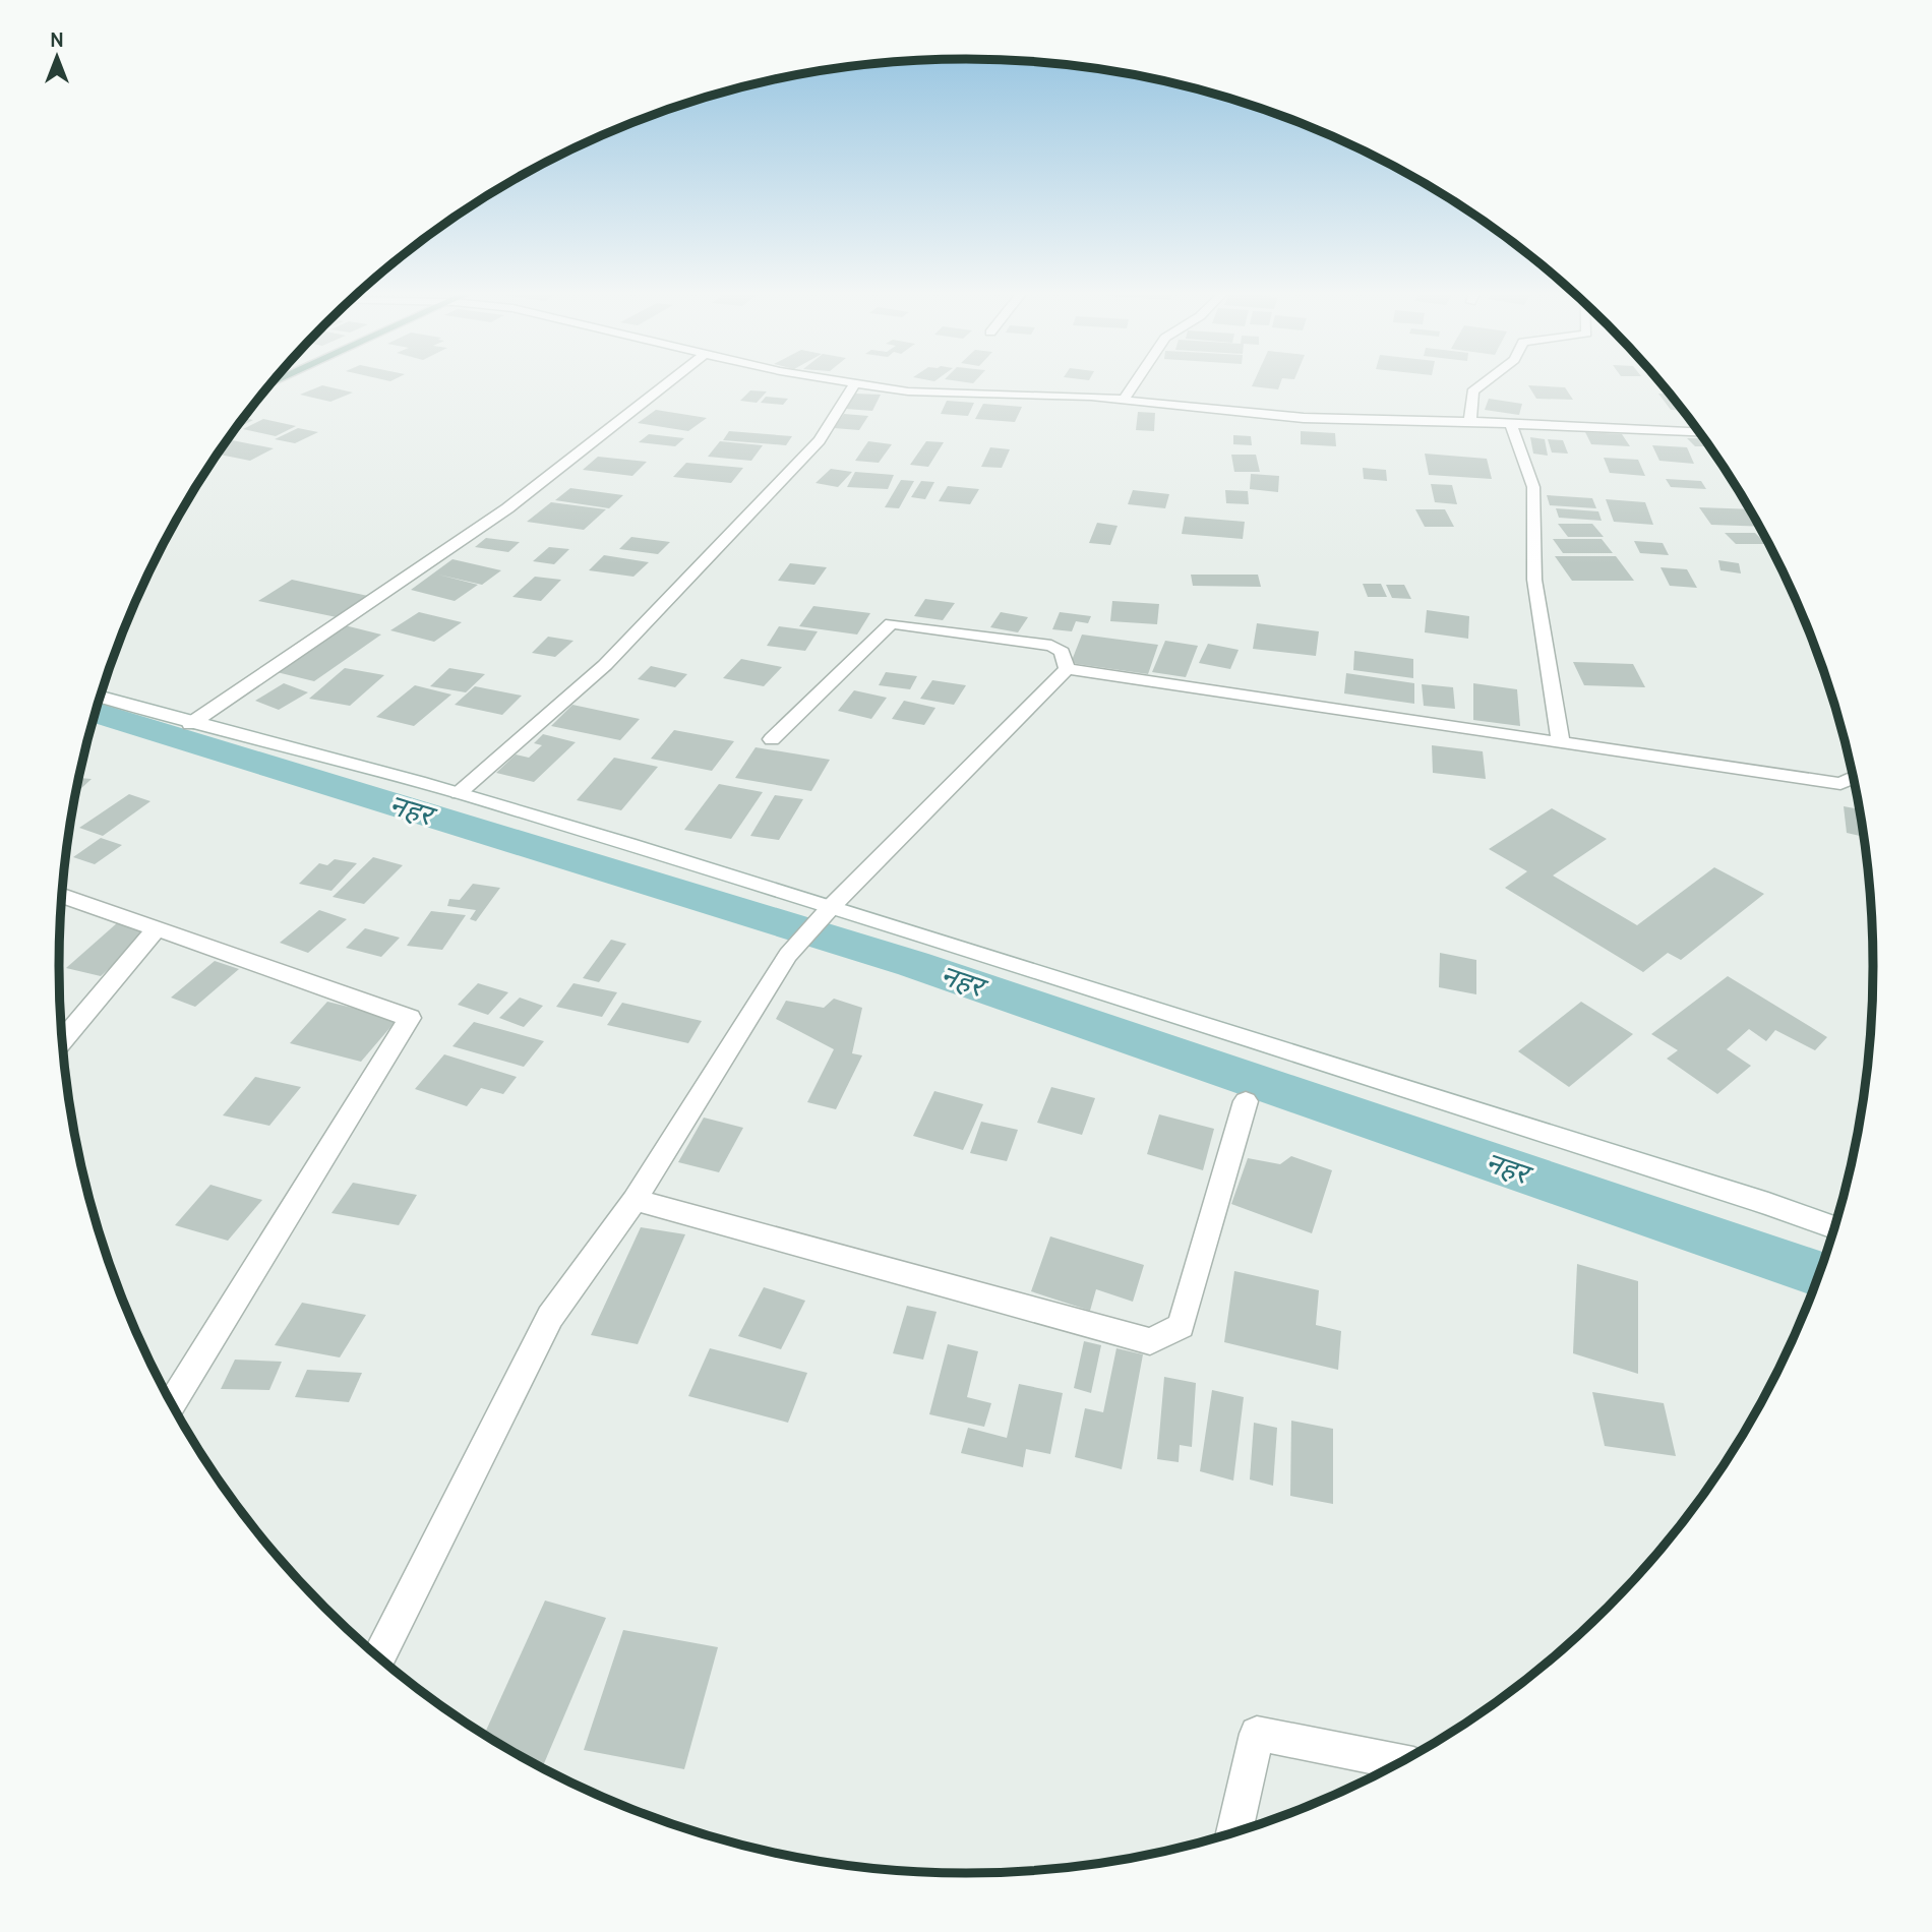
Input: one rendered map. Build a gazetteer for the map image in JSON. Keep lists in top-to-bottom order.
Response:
{
  "water": ["नहर"],
  "north": "top"
}
